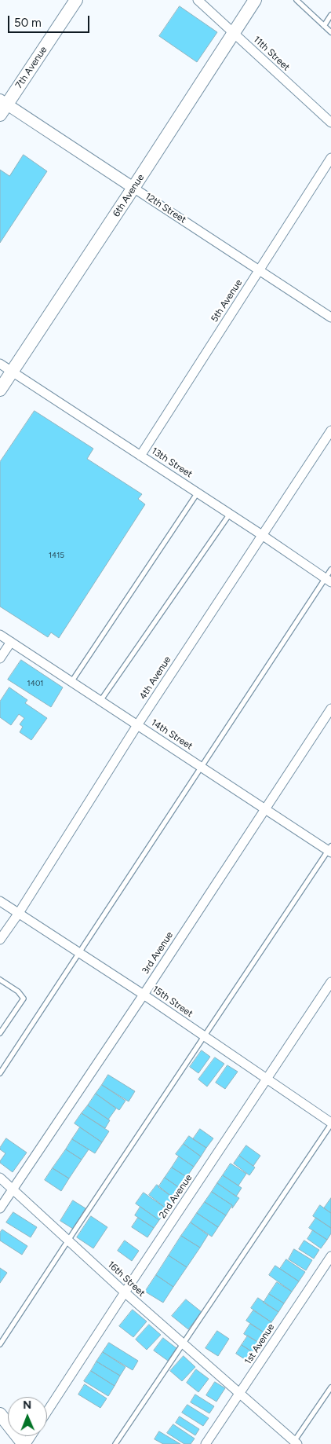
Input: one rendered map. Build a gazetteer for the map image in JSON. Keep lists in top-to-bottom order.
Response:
{
  "streets": {
    "main road": ["7th Avenue", "6th Avenue"],
    "street": [
      "11th Street",
      "12th Street",
      "5th Avenue",
      "13th Street",
      "4th Avenue",
      "14th Street",
      "3rd Avenue",
      "15th Street",
      "2nd Avenue",
      "16th Street",
      "1st Avenue"
    ]
  },
  "crossings": [
    ["11th Street", "6th Avenue"],
    ["7th Avenue", "12th Street"],
    ["6th Avenue", "12th Street"],
    ["6th Avenue", "13th Street"],
    ["12th Street", "5th Avenue"],
    ["5th Avenue", "13th Street"],
    ["13th Street", "4th Avenue"],
    ["4th Avenue", "14th Street"],
    ["4th Avenue", "15th Street"],
    ["14th Street", "3rd Avenue"],
    ["3rd Avenue", "15th Street"],
    ["3rd Avenue", "16th Street"],
    ["15th Street", "2nd Avenue"],
    ["2nd Avenue", "16th Street"],
    ["16th Street", "1st Avenue"]
  ],
  "house_numbers": ["1415", "1401"],
  "scale_bar": "50 m",
  "north": "top"
}
